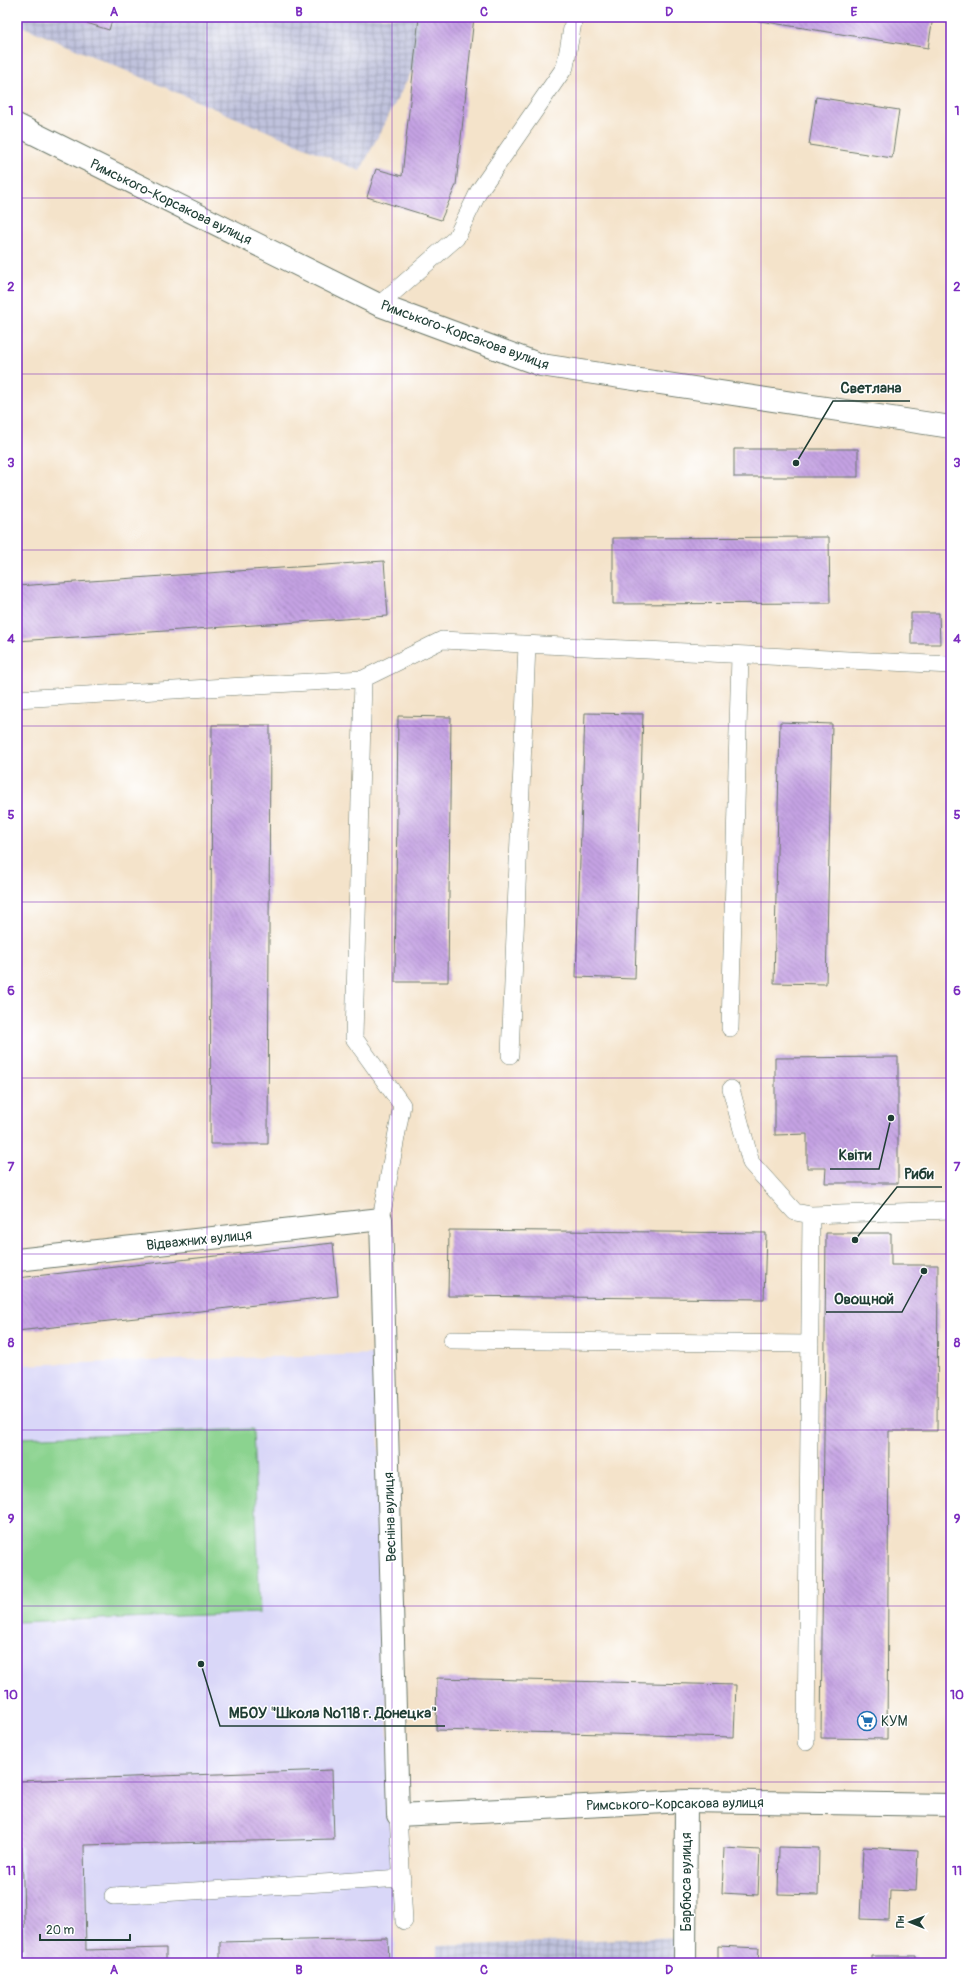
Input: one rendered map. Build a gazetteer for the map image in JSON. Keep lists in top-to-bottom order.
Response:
{
  "streets": {
    "street": [
      "Римського-Корсакова вулиця",
      "Відважних вулиця",
      "Весніна вулиця",
      "Барбюса вулиця"
    ]
  },
  "crossings": [
    ["Римського-Корсакова вулиця", "Весніна вулиця"],
    ["Римського-Корсакова вулиця", "Барбюса вулиця"],
    ["Відважних вулиця", "Весніна вулиця"]
  ],
  "places": {
    "other": [
      "Светлана",
      "Квіти",
      "Риби",
      "Овощной",
      "МБОУ \"Школа №118 г. Донецка\""
    ],
    "supermarket": ["КУМ"]
  },
  "scale_bar": "20 m",
  "north": "left",
  "grid": {
    "columns": [
      "A",
      "B",
      "C",
      "D",
      "E"
    ],
    "rows": [
      "1",
      "2",
      "3",
      "4",
      "5",
      "6",
      "7",
      "8",
      "9",
      "10",
      "11"
    ]
  }
}
